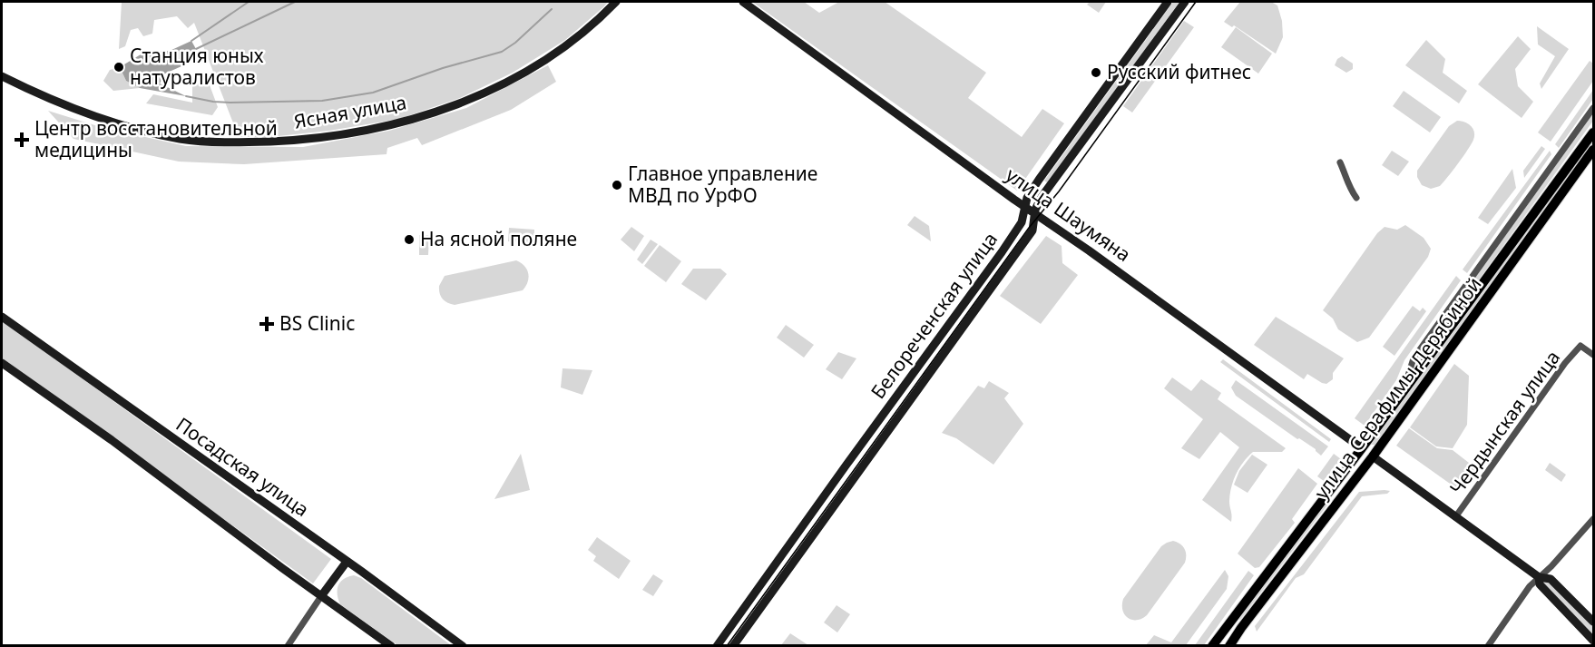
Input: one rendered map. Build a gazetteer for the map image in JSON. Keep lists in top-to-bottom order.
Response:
{
  "streets": {
    "main road": ["улица Шаумяна", "улица Серафимы Дерябиной"],
    "street": [
      "Ясная улица",
      "Белореченская улица",
      "Чердынская улица",
      "Посадская улица"
    ]
  },
  "crossings": [
    ["улица Шаумяна", "Белореченская улица"],
    ["улица Шаумяна", "улица Серафимы Дерябиной"]
  ],
  "places": {
    "other": [
      "Станция юных натуралистов",
      "Русский фитнес",
      "Главное управление МВД по УрФО",
      "На ясной поляне"
    ],
    "health": ["Центр восстановительной медицины", "BS Clinic"]
  }
}
